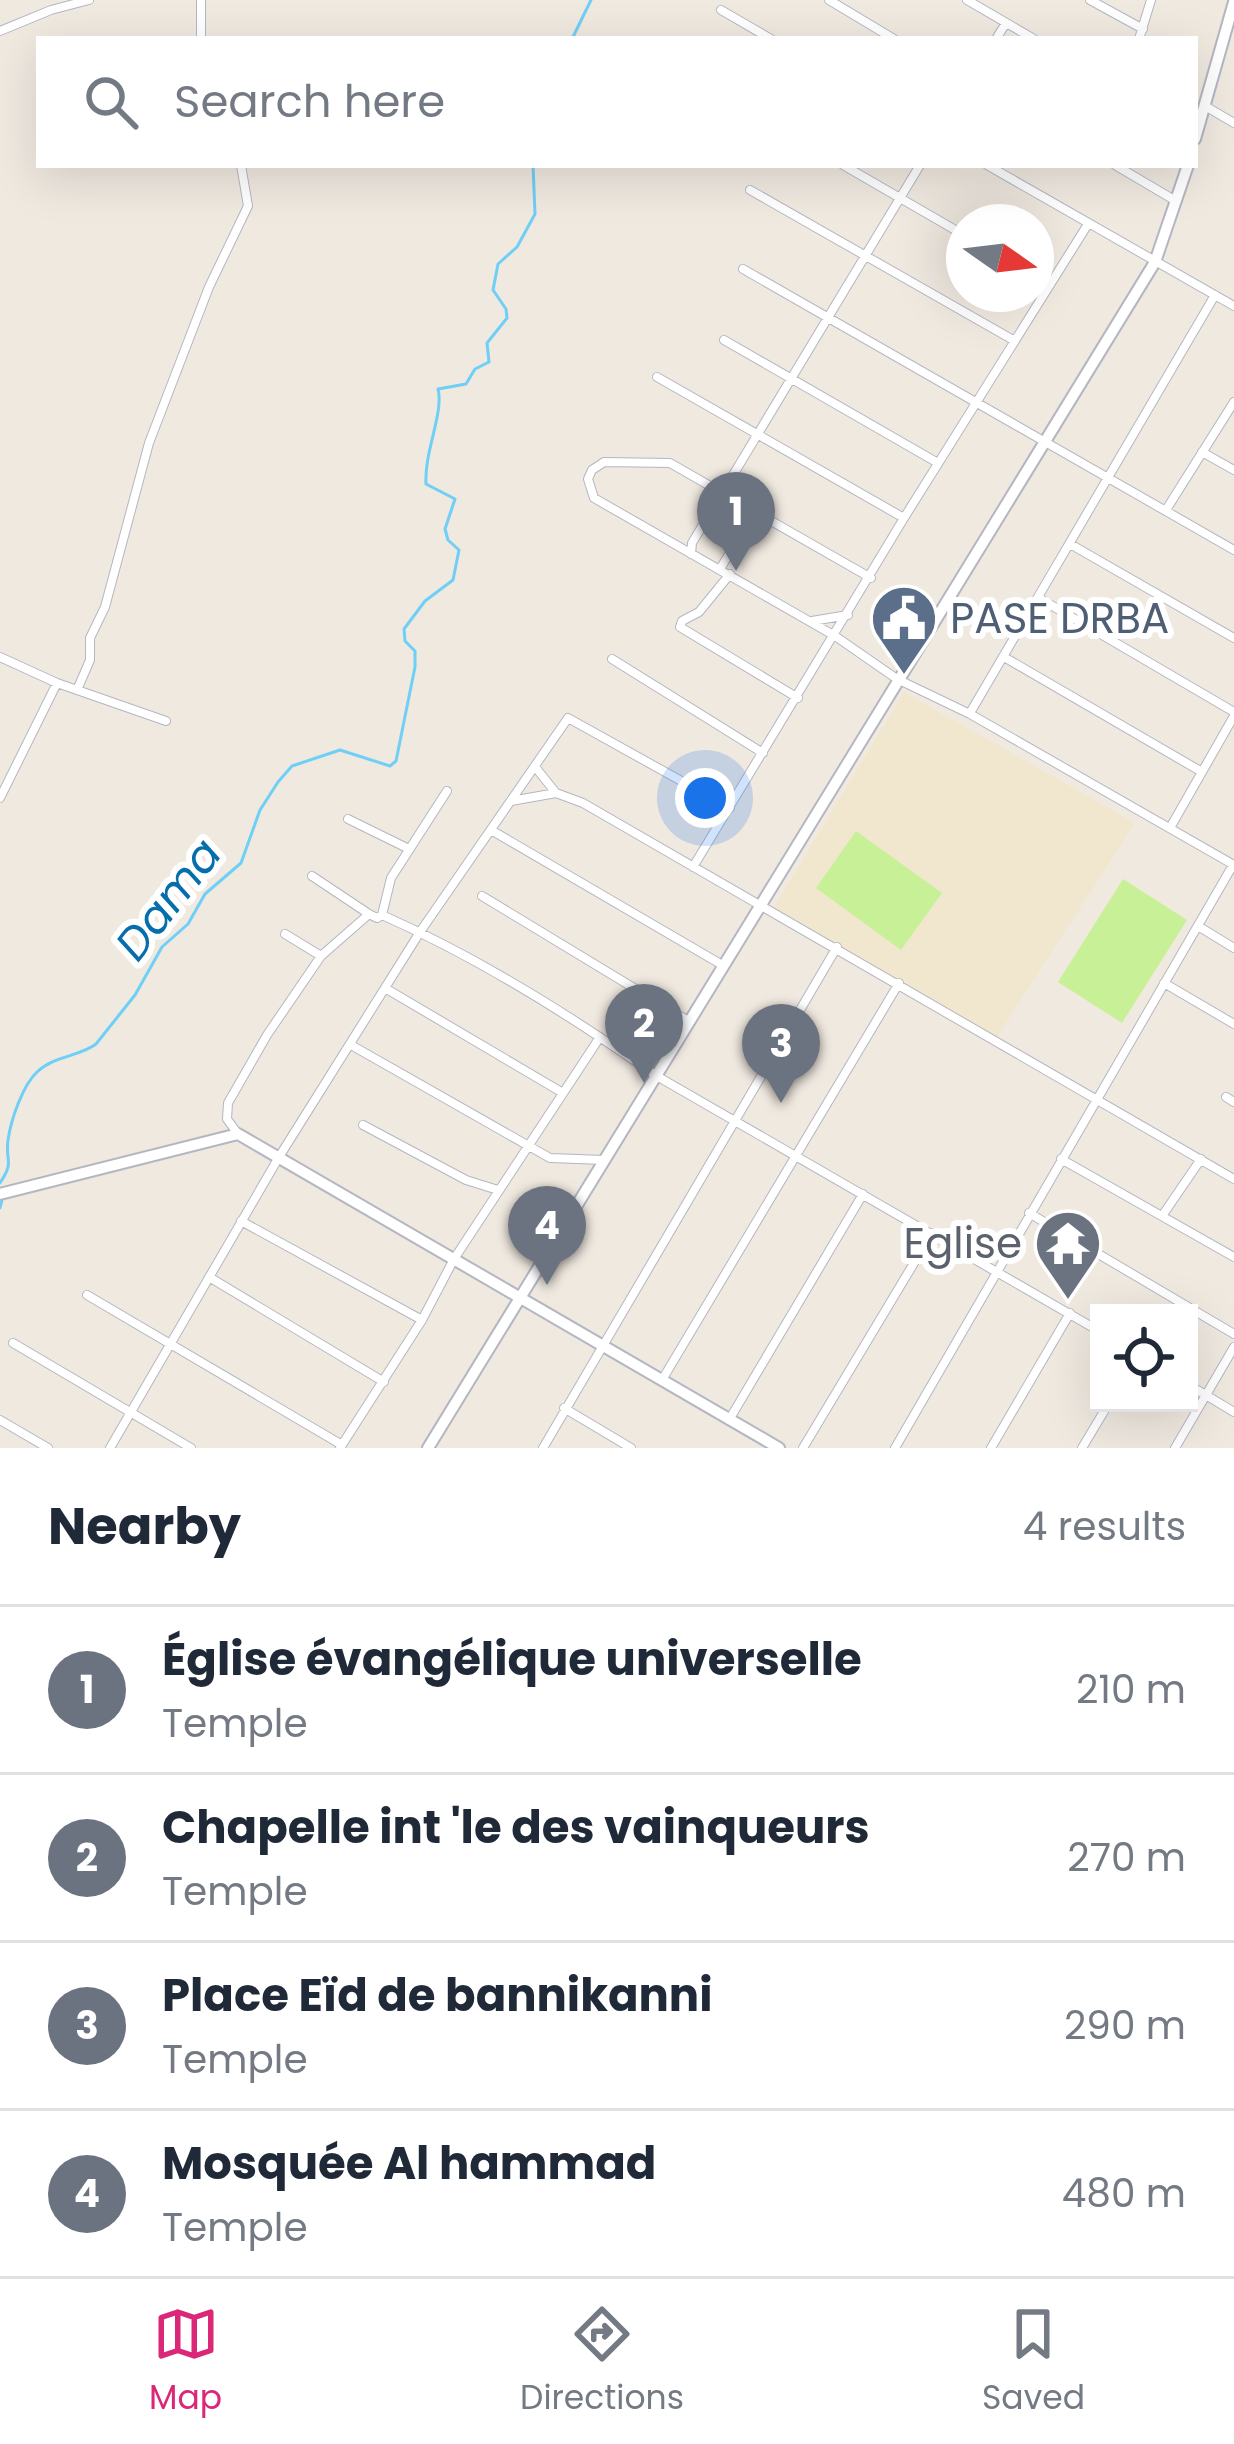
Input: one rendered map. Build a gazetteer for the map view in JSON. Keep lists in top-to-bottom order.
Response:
{
  "water": ["Dama"],
  "places": {
    "public building": ["PASE DRBA"],
    "temple": ["Eglise"]
  },
  "north": "right",
  "page": {
    "search": "Search here",
    "pins": [
      "1",
      "2",
      "3",
      "4"
    ],
    "heading": ["Nearby", "4 results"],
    "list": [
      {
        "mark": "1",
        "name": "Église évangélique universelle",
        "note": "Temple",
        "value": "210 m"
      },
      {
        "mark": "2",
        "name": "Chapelle int 'le des vainqueurs",
        "note": "Temple",
        "value": "270 m"
      },
      {
        "mark": "3",
        "name": "Place Eïd de bannikanni",
        "note": "Temple",
        "value": "290 m"
      },
      {
        "mark": "4",
        "name": "Mosquée Al hammad",
        "note": "Temple",
        "value": "480 m"
      }
    ],
    "nav": ["Map", "Directions", "Saved"]
  }
}
